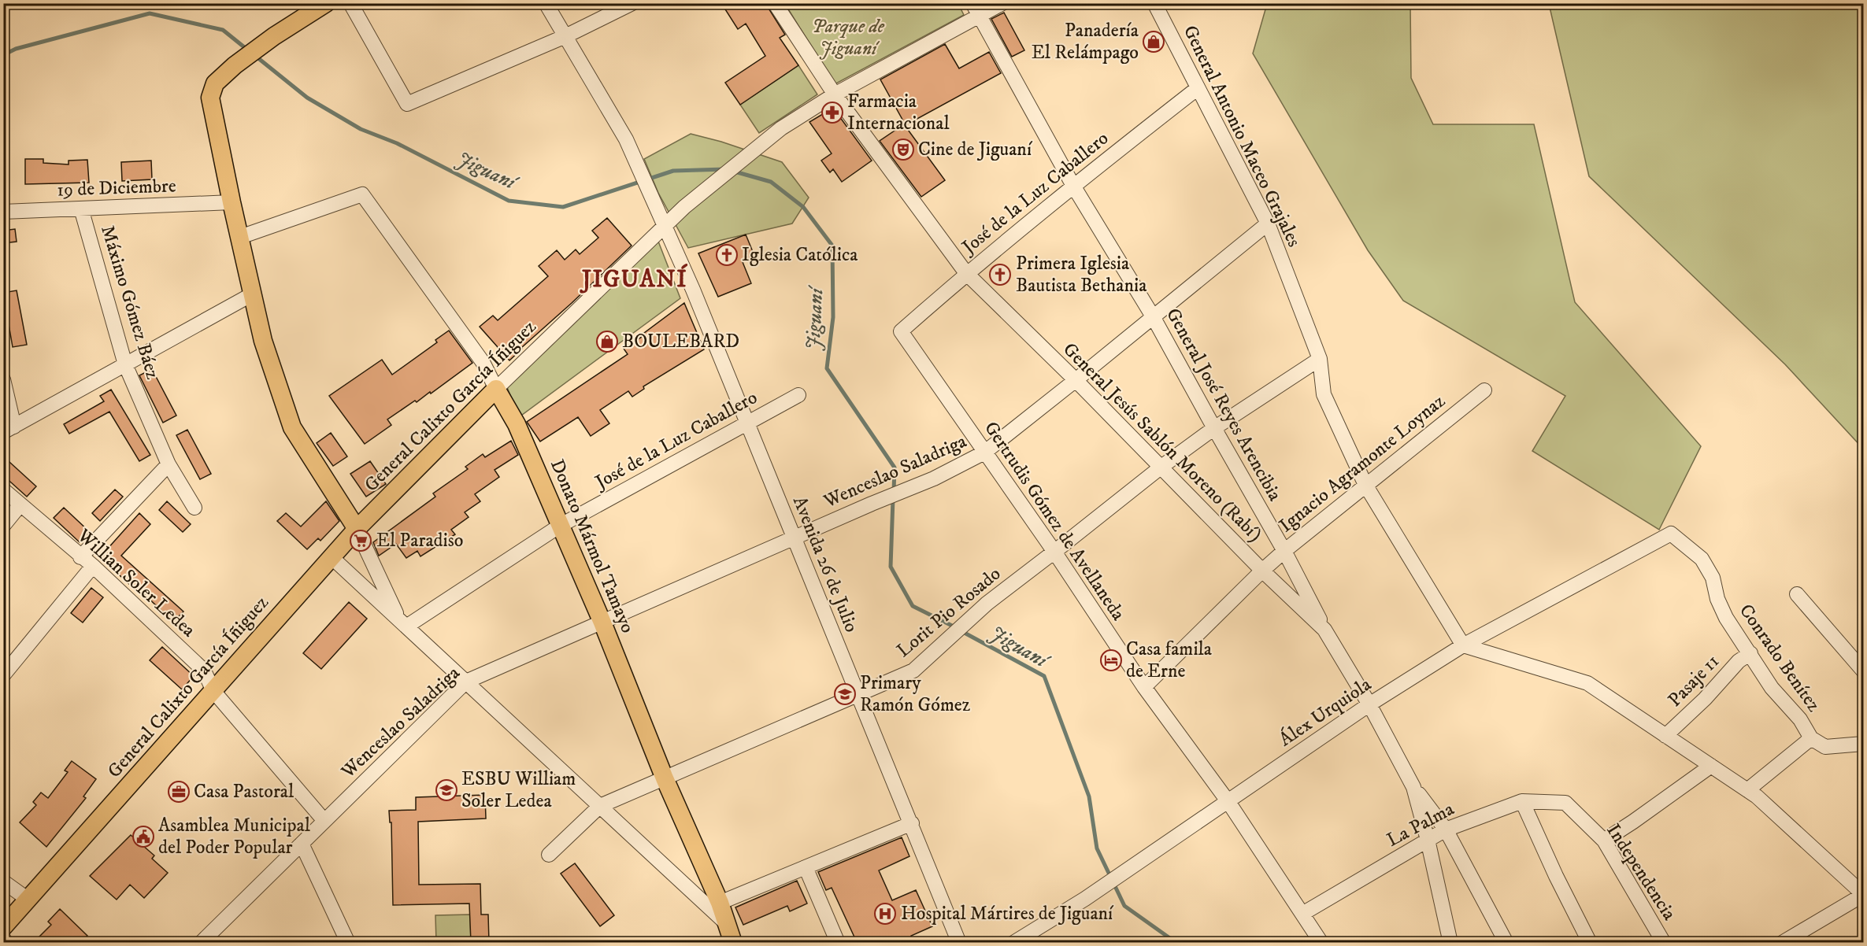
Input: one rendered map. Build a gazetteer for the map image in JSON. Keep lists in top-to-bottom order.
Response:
{
  "streets": {
    "main road": ["General Calixto García Íñiguez", "Donato Mármol Tamayo"],
    "street": [
      "General Antonio Maceo Grajales",
      "19 de Diciembre",
      "José de la Luz Caballero",
      "Máximo Gómez Báez",
      "General José Reyes Arencibia",
      "General Jesús Sablón Moreno (Rabí)",
      "Ignacio Agramonte Loynaz",
      "Wenceslao Saladriga",
      "Gertrudis Gómez de Avellaneda",
      "Avenida 26 de Julio",
      "Willian Soler Ledea",
      "Lorit Pio Rosado",
      "Conrado Benítez",
      "Pasaje 11",
      "Álex Urquiola",
      "La Palma",
      "Independencia"
    ]
  },
  "crossings": [
    ["General Antonio Maceo Grajales", "José de la Luz Caballero"],
    ["General Antonio Maceo Grajales", "Ignacio Agramonte Loynaz"],
    ["General Antonio Maceo Grajales", "Wenceslao Saladriga"],
    ["General Antonio Maceo Grajales", "Lorit Pio Rosado"],
    ["General Antonio Maceo Grajales", "Álex Urquiola"],
    ["19 de Diciembre", "Máximo Gómez Báez"],
    ["José de la Luz Caballero", "General José Reyes Arencibia"],
    ["José de la Luz Caballero", "General Jesús Sablón Moreno (Rabí)"],
    ["José de la Luz Caballero", "Gertrudis Gómez de Avellaneda"],
    ["José de la Luz Caballero", "Donato Mármol Tamayo"],
    ["José de la Luz Caballero", "Avenida 26 de Julio"],
    ["General José Reyes Arencibia", "General Calixto García Íñiguez"],
    ["General José Reyes Arencibia", "General Jesús Sablón Moreno (Rabí)"],
    ["General José Reyes Arencibia", "Ignacio Agramonte Loynaz"],
    ["General José Reyes Arencibia", "Wenceslao Saladriga"],
    ["General José Reyes Arencibia", "Lorit Pio Rosado"],
    ["General Calixto García Íñiguez", "General Jesús Sablón Moreno (Rabí)"],
    ["General Calixto García Íñiguez", "Donato Mármol Tamayo"],
    ["General Calixto García Íñiguez", "Avenida 26 de Julio"],
    ["General Calixto García Íñiguez", "Willian Soler Ledea"],
    ["General Jesús Sablón Moreno (Rabí)", "Ignacio Agramonte Loynaz"],
    ["General Jesús Sablón Moreno (Rabí)", "Wenceslao Saladriga"],
    ["General Jesús Sablón Moreno (Rabí)", "Lorit Pio Rosado"],
    ["General Jesús Sablón Moreno (Rabí)", "Álex Urquiola"],
    ["General Jesús Sablón Moreno (Rabí)", "La Palma"],
    ["Ignacio Agramonte Loynaz", "Gertrudis Gómez de Avellaneda"],
    ["Wenceslao Saladriga", "Gertrudis Gómez de Avellaneda"],
    ["Wenceslao Saladriga", "Donato Mármol Tamayo"],
    ["Wenceslao Saladriga", "Avenida 26 de Julio"],
    ["Wenceslao Saladriga", "Willian Soler Ledea"],
    ["Gertrudis Gómez de Avellaneda", "Lorit Pio Rosado"],
    ["Gertrudis Gómez de Avellaneda", "Álex Urquiola"],
    ["Gertrudis Gómez de Avellaneda", "La Palma"],
    ["Donato Mármol Tamayo", "Lorit Pio Rosado"],
    ["Avenida 26 de Julio", "Lorit Pio Rosado"],
    ["Conrado Benítez", "Pasaje 11"],
    ["Conrado Benítez", "Álex Urquiola"],
    ["La Palma", "Independencia"]
  ],
  "districts": ["JIGUANÍ"],
  "water": ["Jiguaní"],
  "parks": ["Parque de Jiguaní"],
  "places": {
    "shop": ["Panadería El Relámpago", "BOULEBARD"],
    "pharmacy": ["Farmacia Internacional"],
    "theatre": ["Cine de Jiguaní"],
    "church": ["Iglesia Católica", "Primera Iglesia Bautista Bethania"],
    "supermarket": ["El Paradiso"],
    "hotel": ["Casa famila de Erne"],
    "school or university": ["Primary Ramón Gómez", "ESBU William Soler Ledea"],
    "office": ["Casa Pastoral"],
    "public building": ["Asamblea Municipal del Poder Popular"],
    "hospital": ["Hospital Mártires de Jiguaní"]
  }
}
